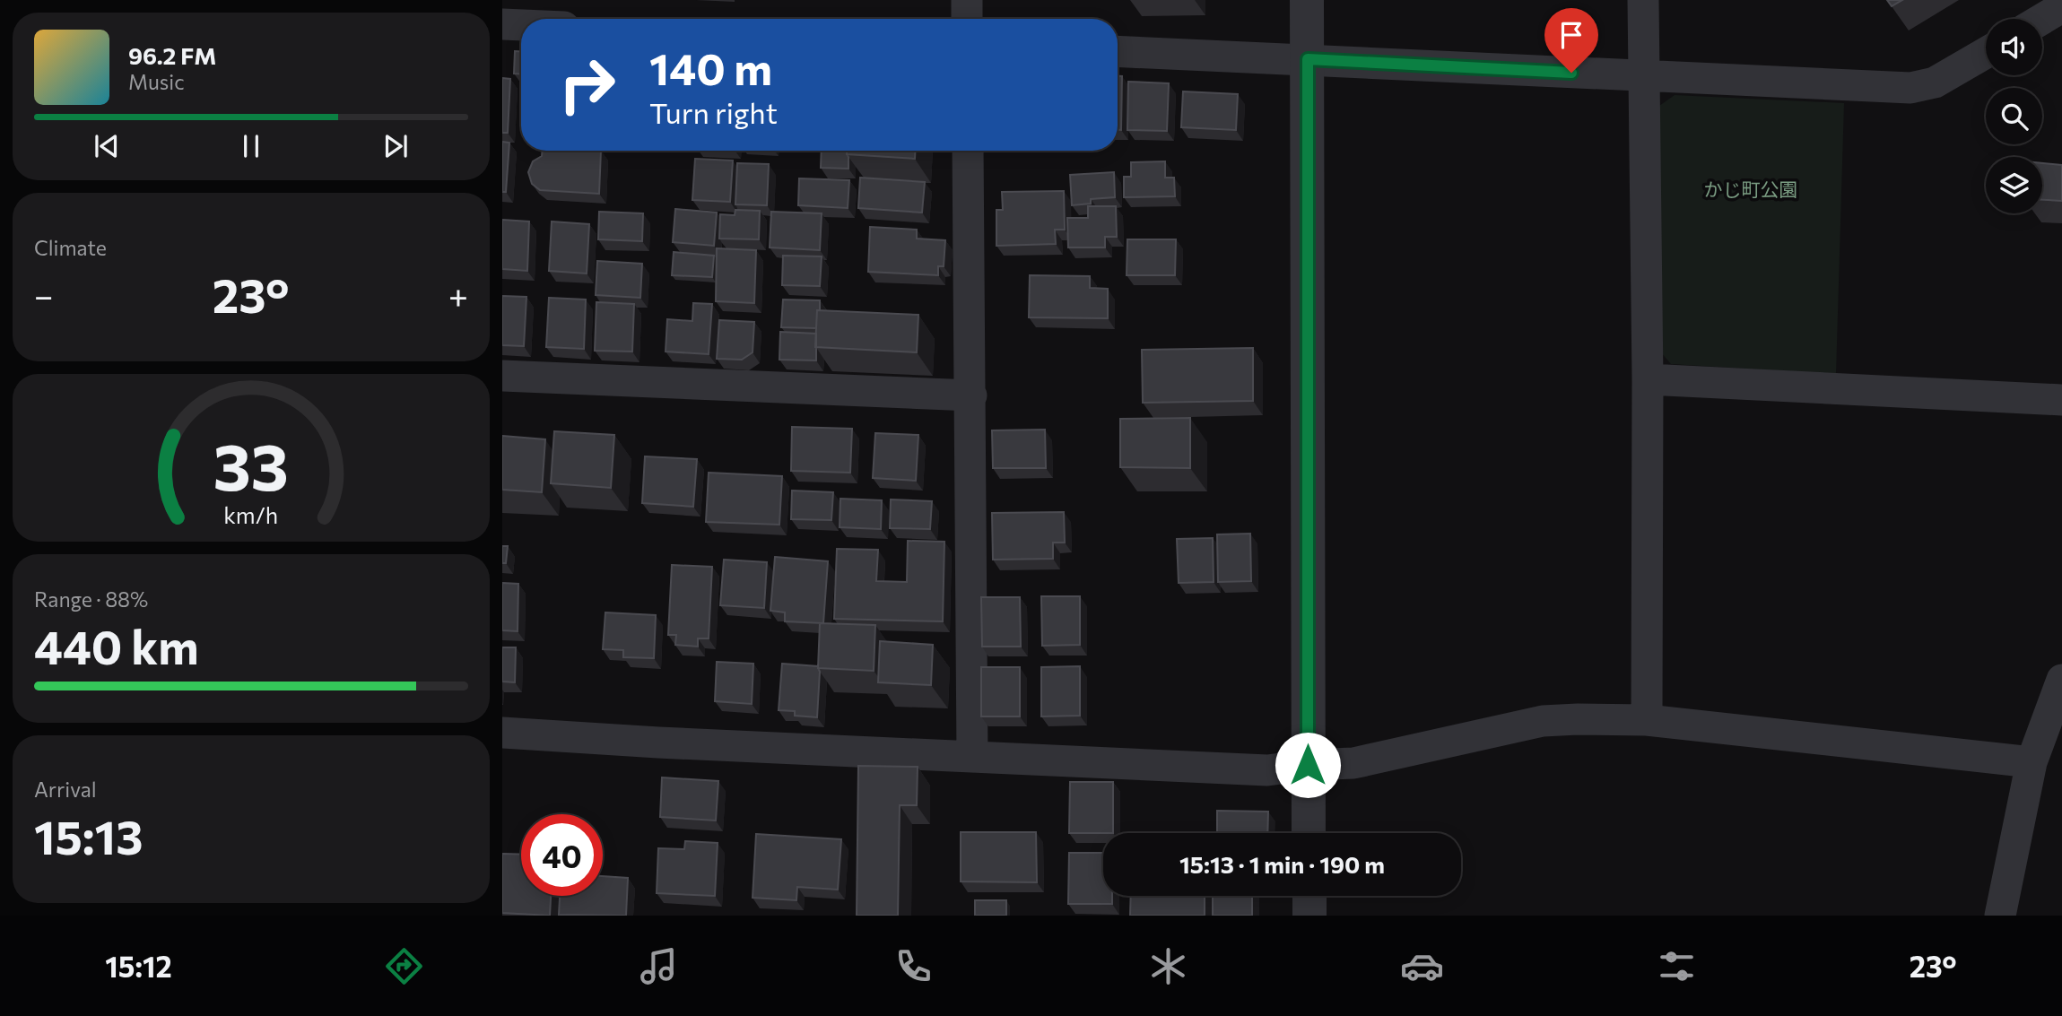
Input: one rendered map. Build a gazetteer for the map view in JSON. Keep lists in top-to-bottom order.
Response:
{
  "parks": ["かじ町公園"],
  "page": {
    "turn": ["140 m", "Turn right"],
    "song": ["96.2 FM", "Music"],
    "tile": [
      "Climate",
      ["Range · 88%", "440 km"],
      ["Arrival", "15:13"]
    ],
    "heat": ["−", "23°", "+"],
    "limit": "40",
    "trip": "15:13 · 1 min · 190 m",
    "tabs": ["15:12", "23°"],
    "gauge": ["33", "km/h"]
  }
}
